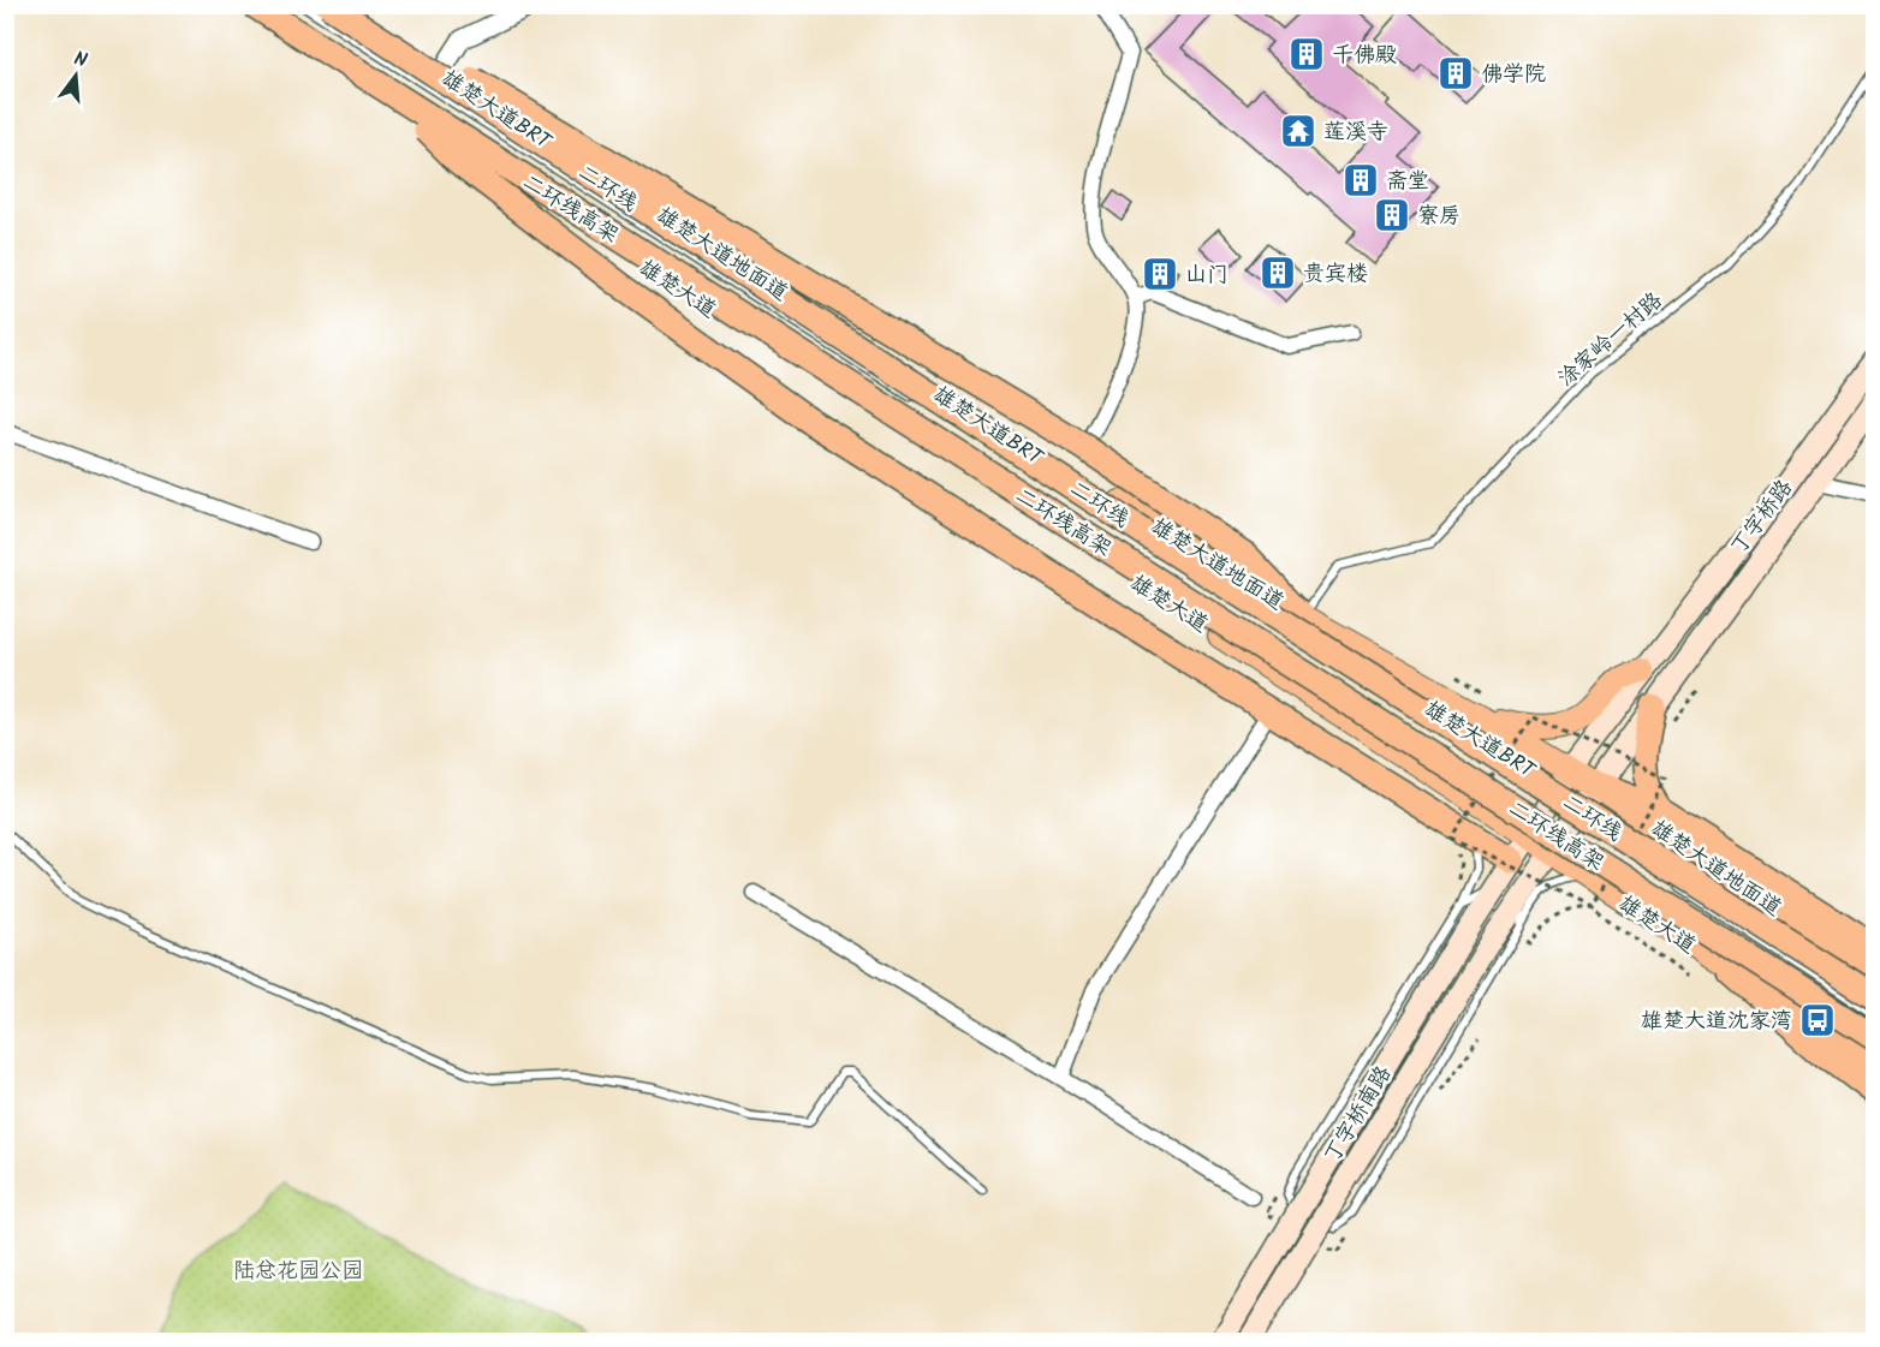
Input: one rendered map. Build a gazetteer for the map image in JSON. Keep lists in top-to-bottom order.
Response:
{
  "streets": {
    "highway": ["二环线", "二环线高架"],
    "main road": [
      "雄楚大道地面道",
      "雄楚大道",
      "丁字桥路",
      "丁字桥南路"
    ],
    "lane": ["雄楚大道BRT", "涂家岭一村路"]
  },
  "crossings": [
    ["二环线", "雄楚大道地面道"],
    ["雄楚大道地面道", "涂家岭一村路"],
    ["雄楚大道地面道", "丁字桥路"],
    ["雄楚大道", "丁字桥南路"],
    ["丁字桥路", "丁字桥南路"]
  ],
  "parks": ["陆总花园公园"],
  "places": {
    "building": [
      "千佛殿",
      "佛学院",
      "斋堂",
      "寮房",
      "贵宾楼",
      "山门"
    ],
    "temple": ["莲溪寺"],
    "bus stop": ["雄楚大道沈家湾"]
  },
  "north": "top"
}
